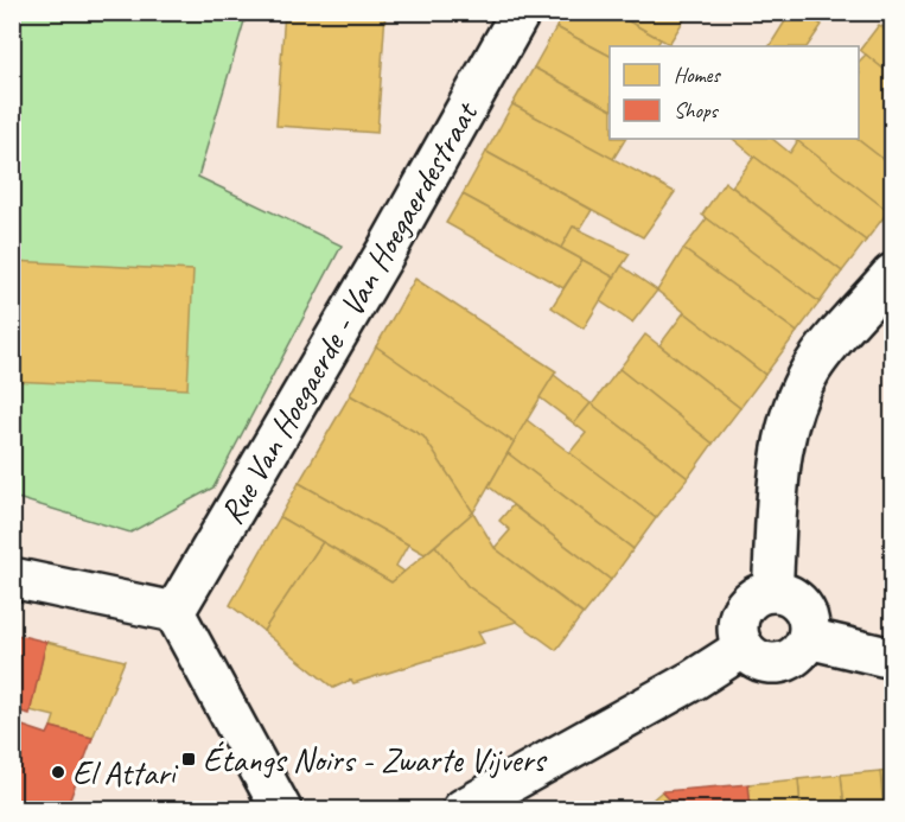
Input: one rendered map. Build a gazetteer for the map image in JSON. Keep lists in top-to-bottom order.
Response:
{
  "streets": {
    "street": ["Rue Van Hoegaerde - Van Hoegaerdestraat"]
  },
  "places": {
    "transit": ["Étangs Noirs - Zwarte Vijvers"],
    "other": ["El Attari"]
  },
  "legend": ["Homes", "Shops"]
}
